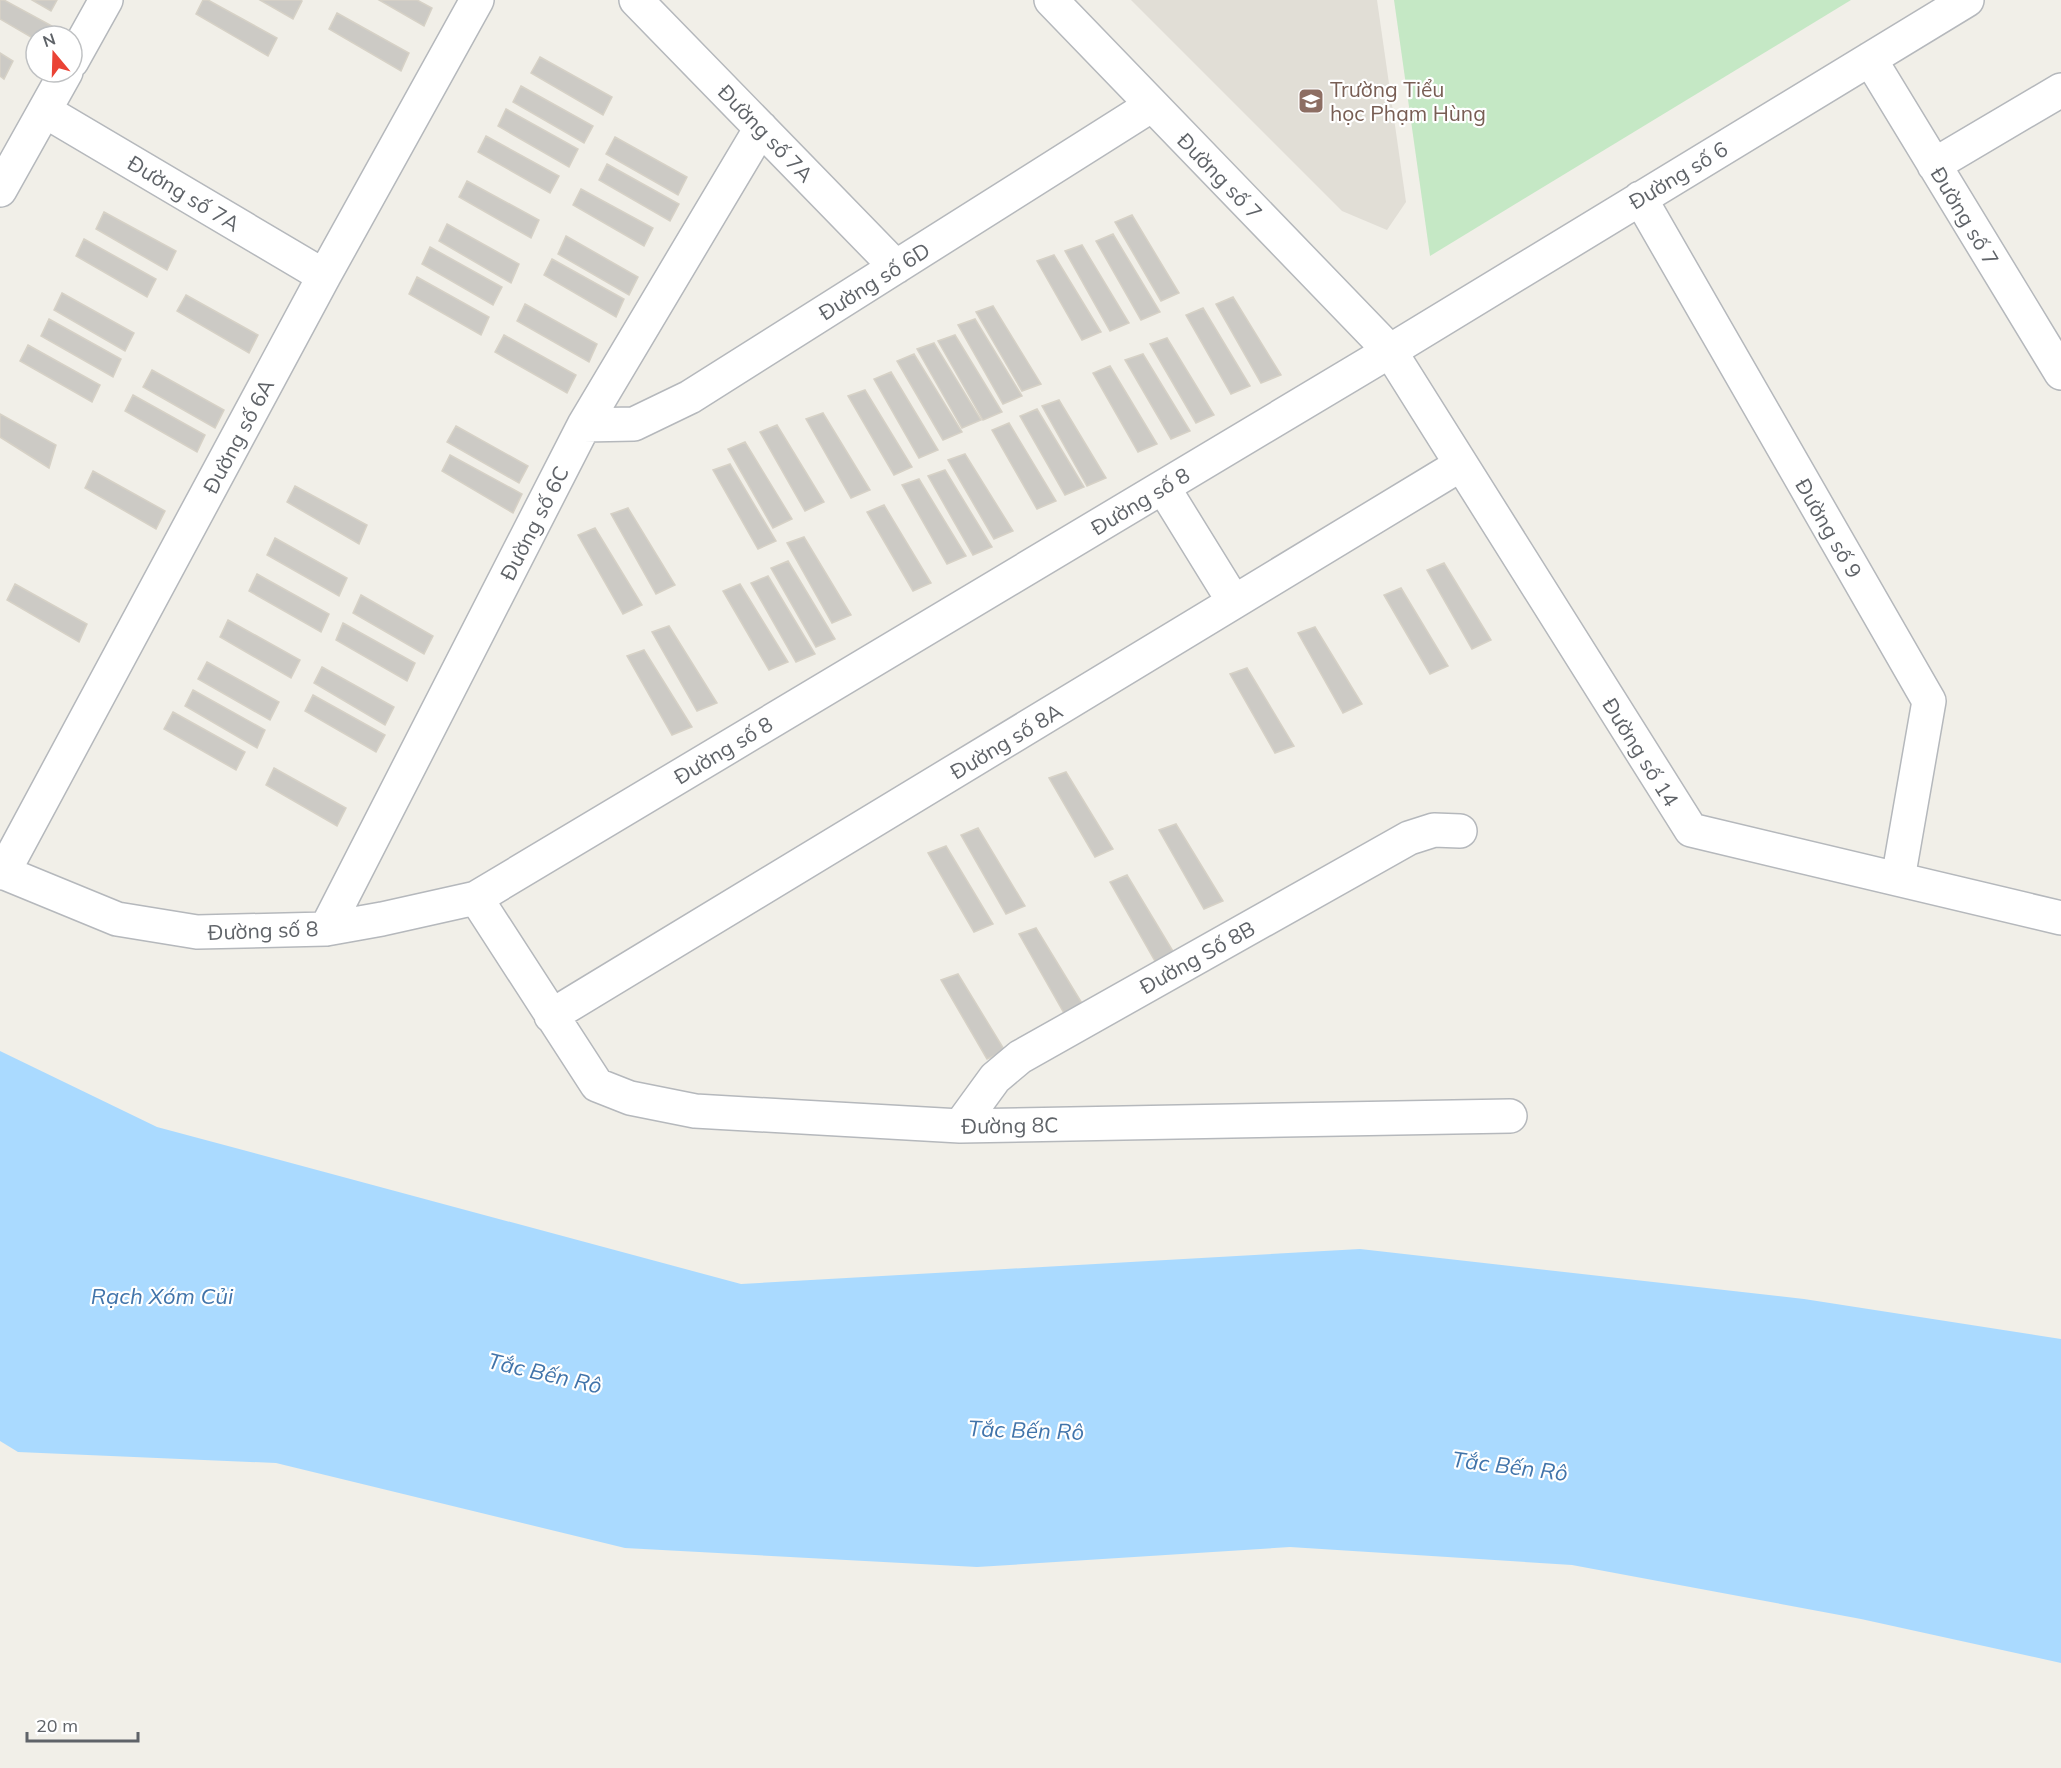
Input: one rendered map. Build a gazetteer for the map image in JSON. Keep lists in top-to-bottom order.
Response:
{
  "streets": {
    "street": [
      "Đường số 7A",
      "Đường số 6",
      "Đường số 7",
      "Đường số 6D",
      "Đường số 6A",
      "Đường số 8",
      "Đường số 6C",
      "Đường số 9",
      "Đường số 8A",
      "Đường số 14",
      "Đường Số 8B",
      "Đường 8C"
    ]
  },
  "crossings": [
    ["Đường số 7A", "Đường số 6D"],
    ["Đường số 7A", "Đường số 6A"],
    ["Đường số 7A", "Đường số 6C"],
    ["Đường số 6", "Đường số 7"],
    ["Đường số 6", "Đường số 8"],
    ["Đường số 6", "Đường số 9"],
    ["Đường số 6", "Đường số 14"],
    ["Đường số 7", "Đường số 6D"],
    ["Đường số 7", "Đường số 8"],
    ["Đường số 7", "Đường số 14"],
    ["Đường số 6D", "Đường số 6C"],
    ["Đường số 6A", "Đường số 8"],
    ["Đường số 8", "Đường số 6C"],
    ["Đường số 8", "Đường số 14"],
    ["Đường số 8", "Đường 8C"],
    ["Đường số 9", "Đường số 14"],
    ["Đường số 8A", "Đường số 14"],
    ["Đường số 8A", "Đường 8C"],
    ["Đường Số 8B", "Đường 8C"]
  ],
  "water": ["Rạch Xóm Củi", "Tắc Bến Rô"],
  "places": {
    "school or university": ["Trường Tiểu học Phạm Hùng"]
  },
  "scale_bar": "20 m",
  "north": "top"
}
